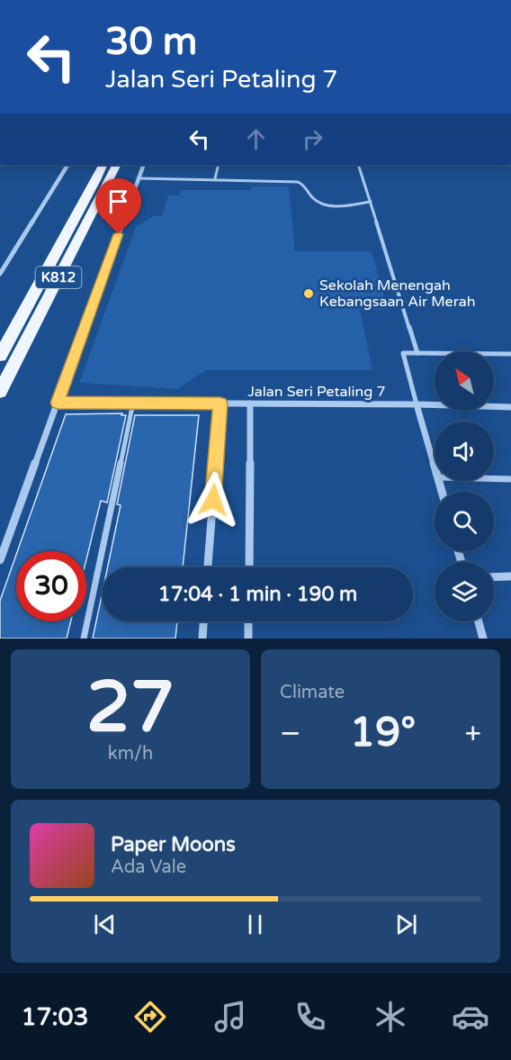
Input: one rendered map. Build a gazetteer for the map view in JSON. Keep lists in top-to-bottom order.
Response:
{
  "streets": {
    "main road": ["K812"],
    "street": ["Jalan Seri Petaling 7"]
  },
  "places": ["Sekolah Menengah Kebangsaan Air Merah"],
  "north": "top left",
  "page": {
    "turn": ["30 m", "Jalan Seri Petaling 7"],
    "limit": "30",
    "trip": "17:04 · 1 min · 190 m",
    "tile": [
      ["27", "km/h"],
      "Climate"
    ],
    "heat": ["−", "19°", "+"],
    "song": ["Paper Moons", "Ada Vale"],
    "tabs": "17:03"
  }
}
